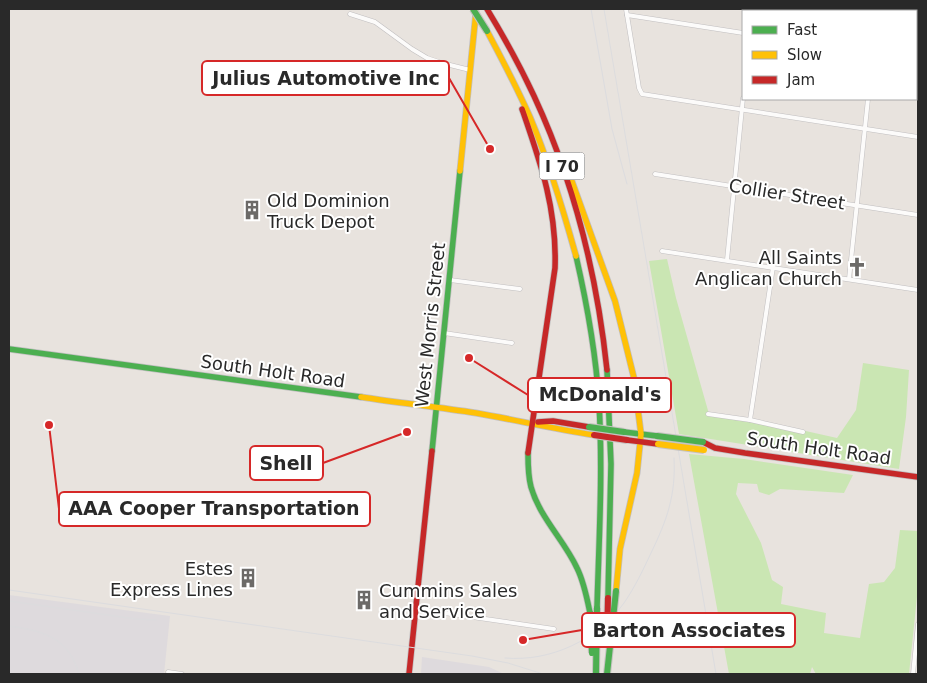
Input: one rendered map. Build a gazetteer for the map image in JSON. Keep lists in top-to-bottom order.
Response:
{
  "streets": {
    "main road": ["I 70", "West Morris Street", "South Holt Road"],
    "street": ["Collier Street"]
  },
  "crossings": [
    ["I 70", "West Morris Street"],
    ["West Morris Street", "South Holt Road"]
  ],
  "places": {
    "other": [
      "Julius Automotive Inc",
      "McDonald's",
      "AAA Cooper Transportation",
      "Shell",
      "Barton Associates"
    ],
    "building": ["Old Dominion Truck Depot", "Estes Express Lines", "Cummins Sales and Service"],
    "church": ["All Saints Anglican Church"]
  },
  "legend": ["Fast", "Slow", "Jam"]
}
